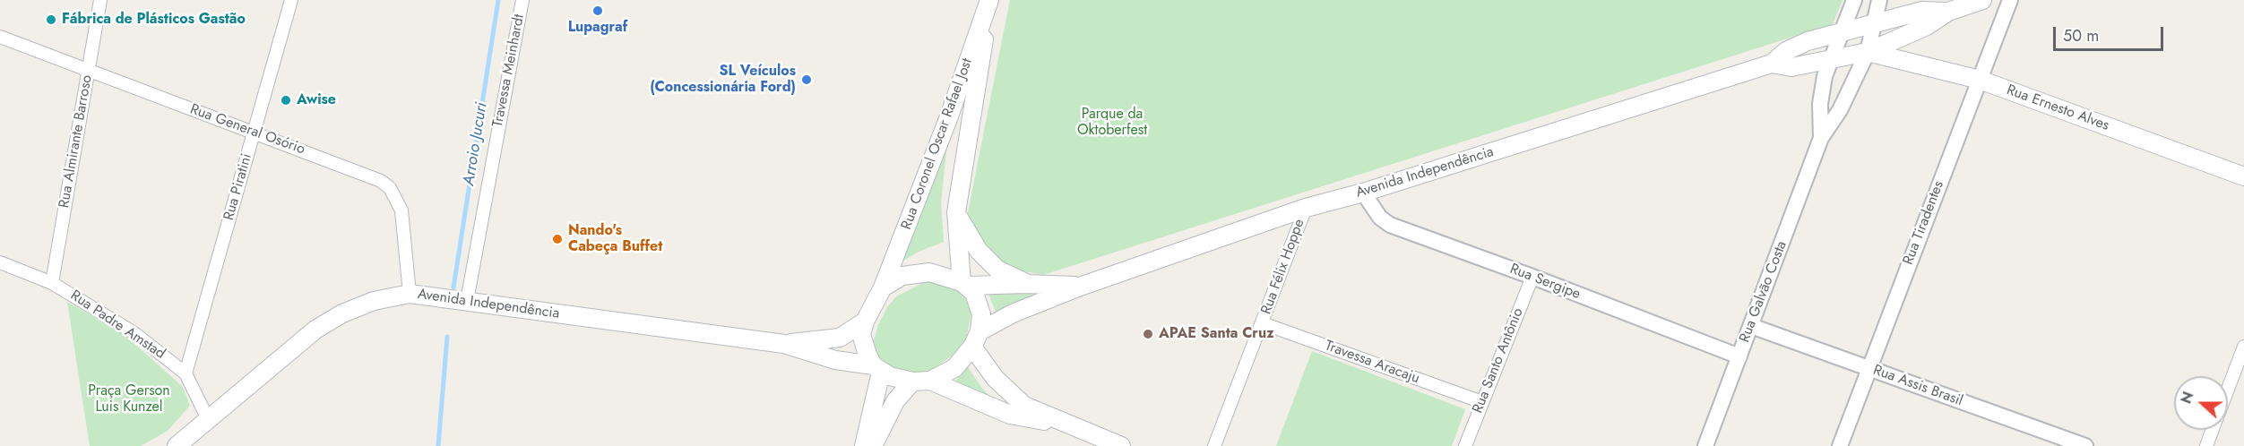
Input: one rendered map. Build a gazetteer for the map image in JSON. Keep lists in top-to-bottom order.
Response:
{
  "streets": {
    "main road": ["Rua Ernesto Alves", "Rua Coronel Oscar Rafael Jost", "Avenida Independência"],
    "street": [
      "Travessa Meinhardt",
      "Rua General Osório",
      "Rua Almirante Barroso",
      "Rua Piratini",
      "Rua Tiradentes",
      "Rua Félix Hoppe",
      "Rua Sergipe",
      "Rua Galvão Costa",
      "Rua Padre Amstad",
      "Rua Santo Antônio",
      "Travessa Aracaju",
      "Rua Assis Brasil"
    ]
  },
  "crossings": [
    ["Travessa Meinhardt", "Avenida Independência"],
    ["Rua Ernesto Alves", "Avenida Independência"],
    ["Rua Ernesto Alves", "Rua Tiradentes"],
    ["Rua Ernesto Alves", "Rua Galvão Costa"],
    ["Rua General Osório", "Rua Almirante Barroso"],
    ["Rua General Osório", "Avenida Independência"],
    ["Rua General Osório", "Rua Piratini"],
    ["Rua Almirante Barroso", "Rua Padre Amstad"],
    ["Rua Coronel Oscar Rafael Jost", "Avenida Independência"],
    ["Avenida Independência", "Rua Félix Hoppe"],
    ["Avenida Independência", "Rua Sergipe"],
    ["Avenida Independência", "Rua Galvão Costa"],
    ["Avenida Independência", "Rua Padre Amstad"],
    ["Rua Piratini", "Rua Padre Amstad"],
    ["Rua Tiradentes", "Rua Assis Brasil"],
    ["Rua Félix Hoppe", "Travessa Aracaju"],
    ["Rua Sergipe", "Rua Galvão Costa"],
    ["Rua Sergipe", "Rua Santo Antônio"],
    ["Rua Galvão Costa", "Rua Assis Brasil"],
    ["Rua Santo Antônio", "Travessa Aracaju"]
  ],
  "water": ["Arroio Jucuri"],
  "parks": ["Parque da Oktoberfest", "Praça Gerson Luis Kunzel"],
  "places": [
    "Lupagraf",
    "Fábrica de Plásticos Gastão",
    "SL Veículos (Concessionária Ford)",
    "Awise",
    "Nando's Cabeça Buffet",
    "APAE Santa Cruz"
  ],
  "scale_bar": "50 m",
  "north": "left"
}
